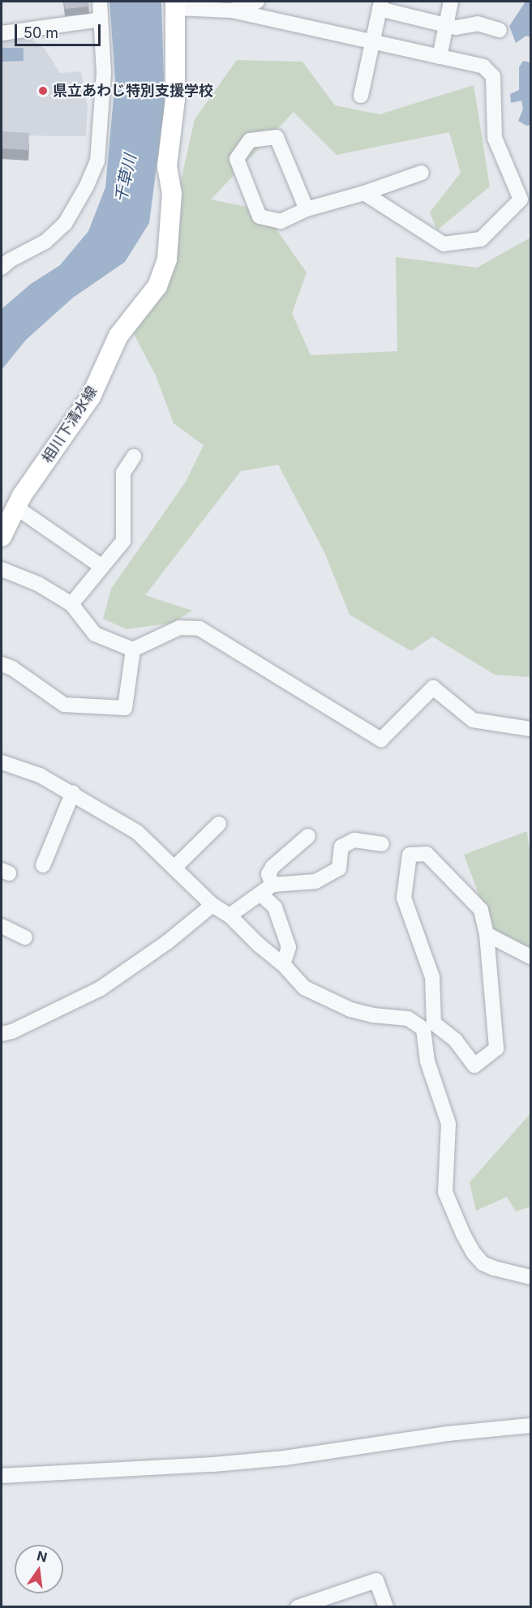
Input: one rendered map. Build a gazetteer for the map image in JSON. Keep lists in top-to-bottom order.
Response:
{
  "streets": {
    "main road": ["相川下清水線"]
  },
  "water": ["千草川"],
  "places": ["県立あわじ特別支援学校"],
  "scale_bar": "50 m",
  "north": "top"
}
